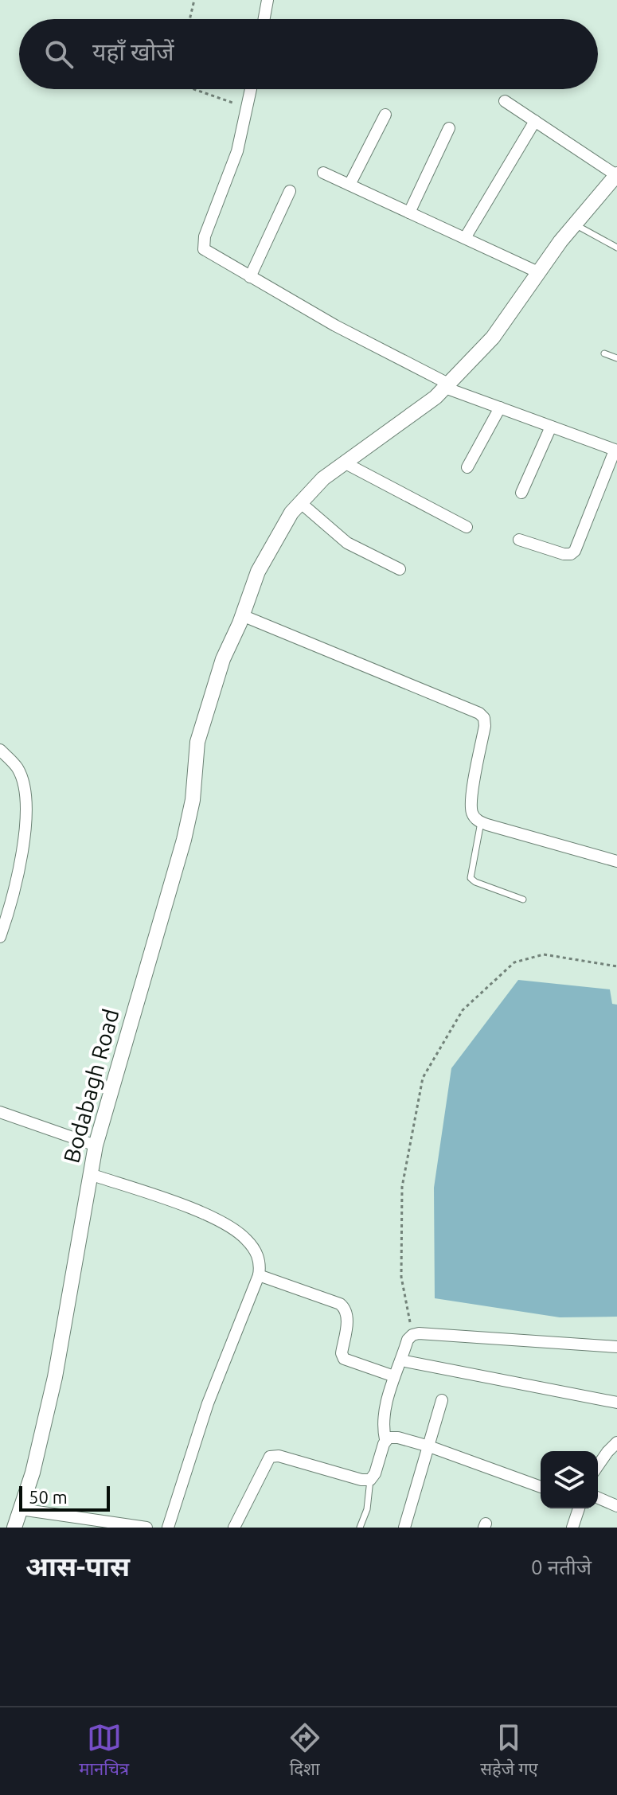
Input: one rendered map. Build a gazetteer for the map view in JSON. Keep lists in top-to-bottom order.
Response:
{
  "streets": {
    "street": ["Bodabagh Road"]
  },
  "scale_bar": "50 m",
  "page": {
    "search": "यहाँ खोजें",
    "scale": "50 m",
    "heading": ["आस-पास", "0 नतीजे"],
    "nav": ["मानचित्र", "दिशा", "सहेजे गए"]
  }
}
